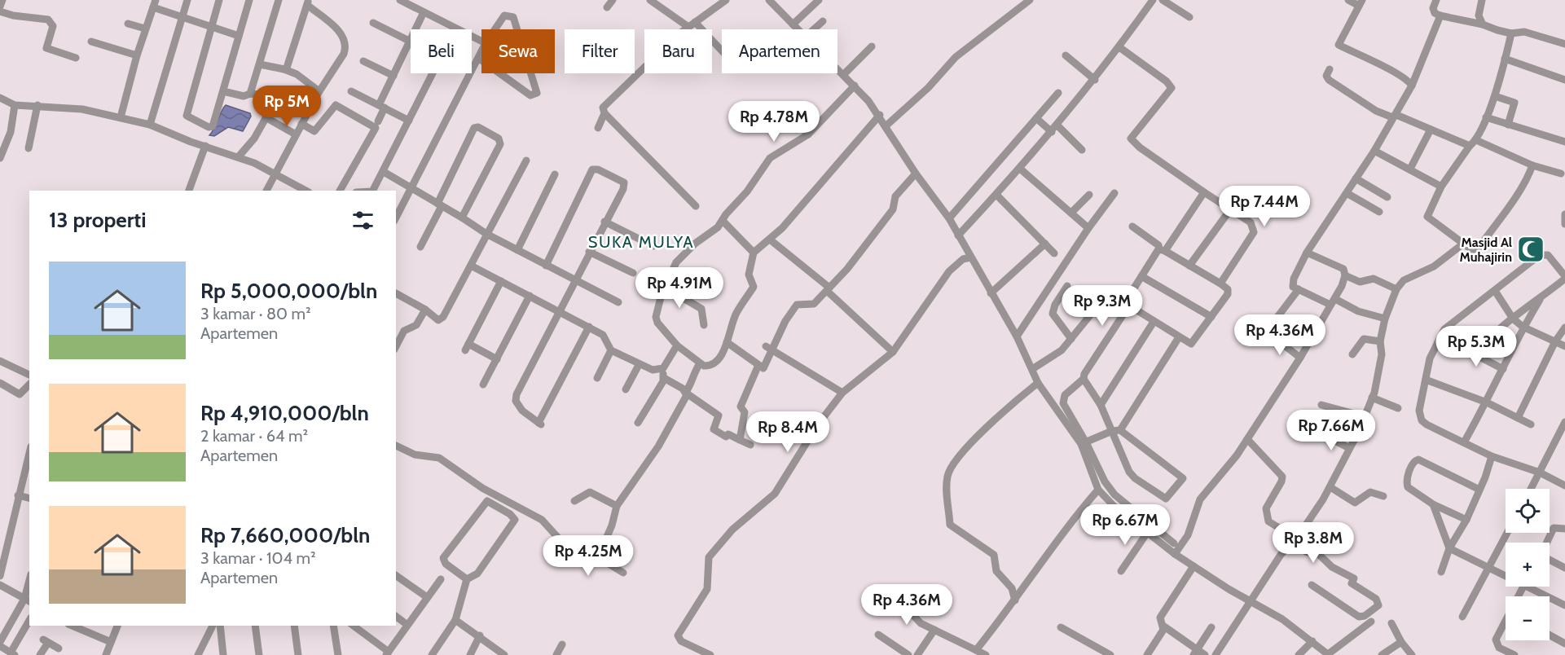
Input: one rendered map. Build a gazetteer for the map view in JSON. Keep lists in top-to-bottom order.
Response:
{
  "districts": ["SUKA MULYA"],
  "places": {
    "mosque": ["Masjid Al Muhajirin"]
  },
  "page": {
    "chip": [
      "Beli",
      "Sewa",
      "Filter",
      "Baru",
      "Apartemen"
    ],
    "price": [
      "Rp 5M",
      "Rp 4.78M",
      "Rp 7.44M",
      "Rp 4.91M",
      "Rp 9.3M",
      "Rp 4.36M",
      "Rp 5.3M",
      "Rp 7.66M",
      "Rp 8.4M",
      "Rp 6.67M",
      "Rp 3.8M",
      "Rp 4.25M",
      "Rp 4.36M"
    ],
    "heading": "13 properti",
    "list": [
      {
        "name": "Rp 5,000,000/bln",
        "note": "3 kamar · 80 m² · Apartemen"
      },
      {
        "name": "Rp 4,910,000/bln",
        "note": "2 kamar · 64 m² · Apartemen"
      },
      {
        "name": "Rp 7,660,000/bln",
        "note": "3 kamar · 104 m² · Apartemen"
      }
    ],
    "map_buttons": ["+", "−"]
  }
}
